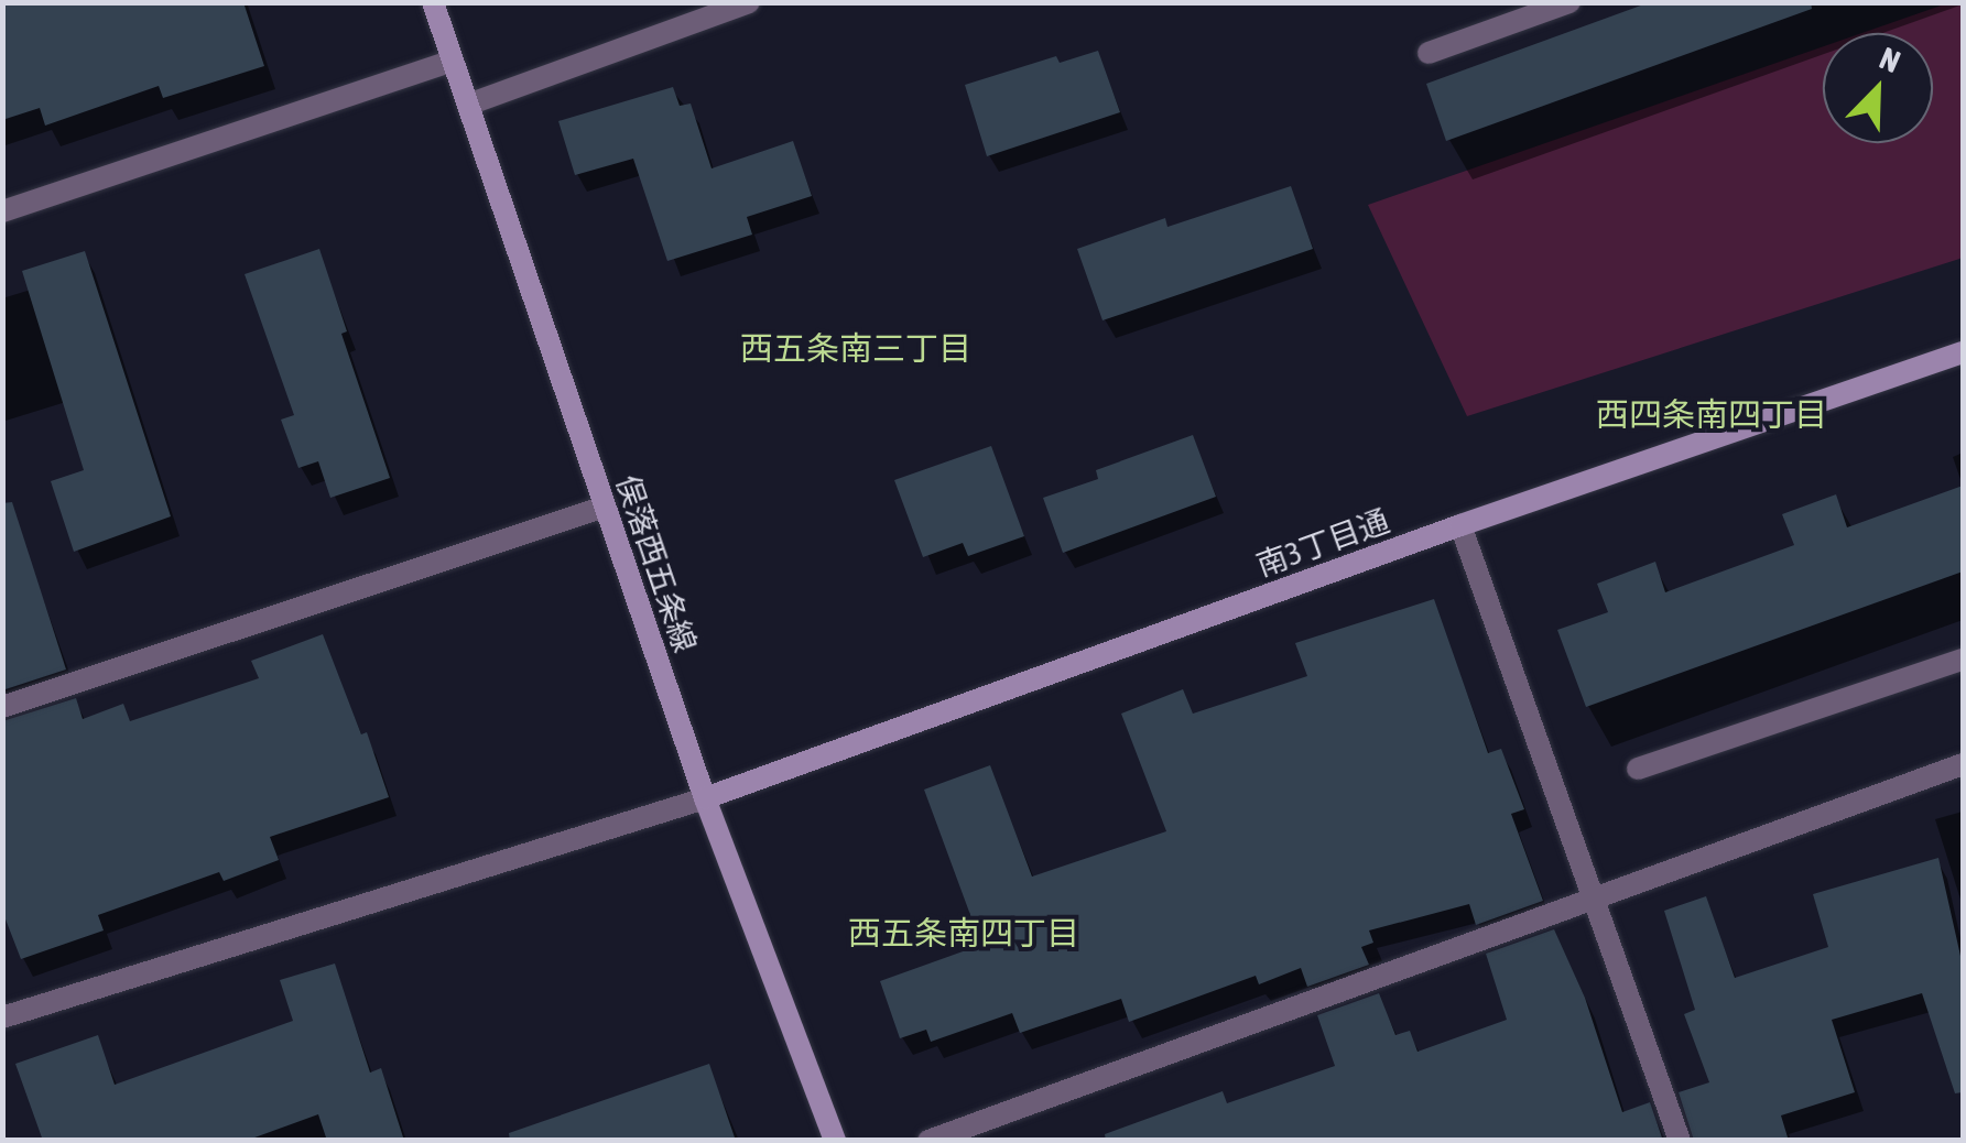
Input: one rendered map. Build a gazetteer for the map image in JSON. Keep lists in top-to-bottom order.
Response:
{
  "streets": {
    "street": ["南3丁目通", "俣落西五条線"]
  },
  "crossings": [
    ["南3丁目通", "俣落西五条線"]
  ],
  "districts": ["西五条南三丁目", "西四条南四丁目", "西五条南四丁目"],
  "north": "top right"
}
